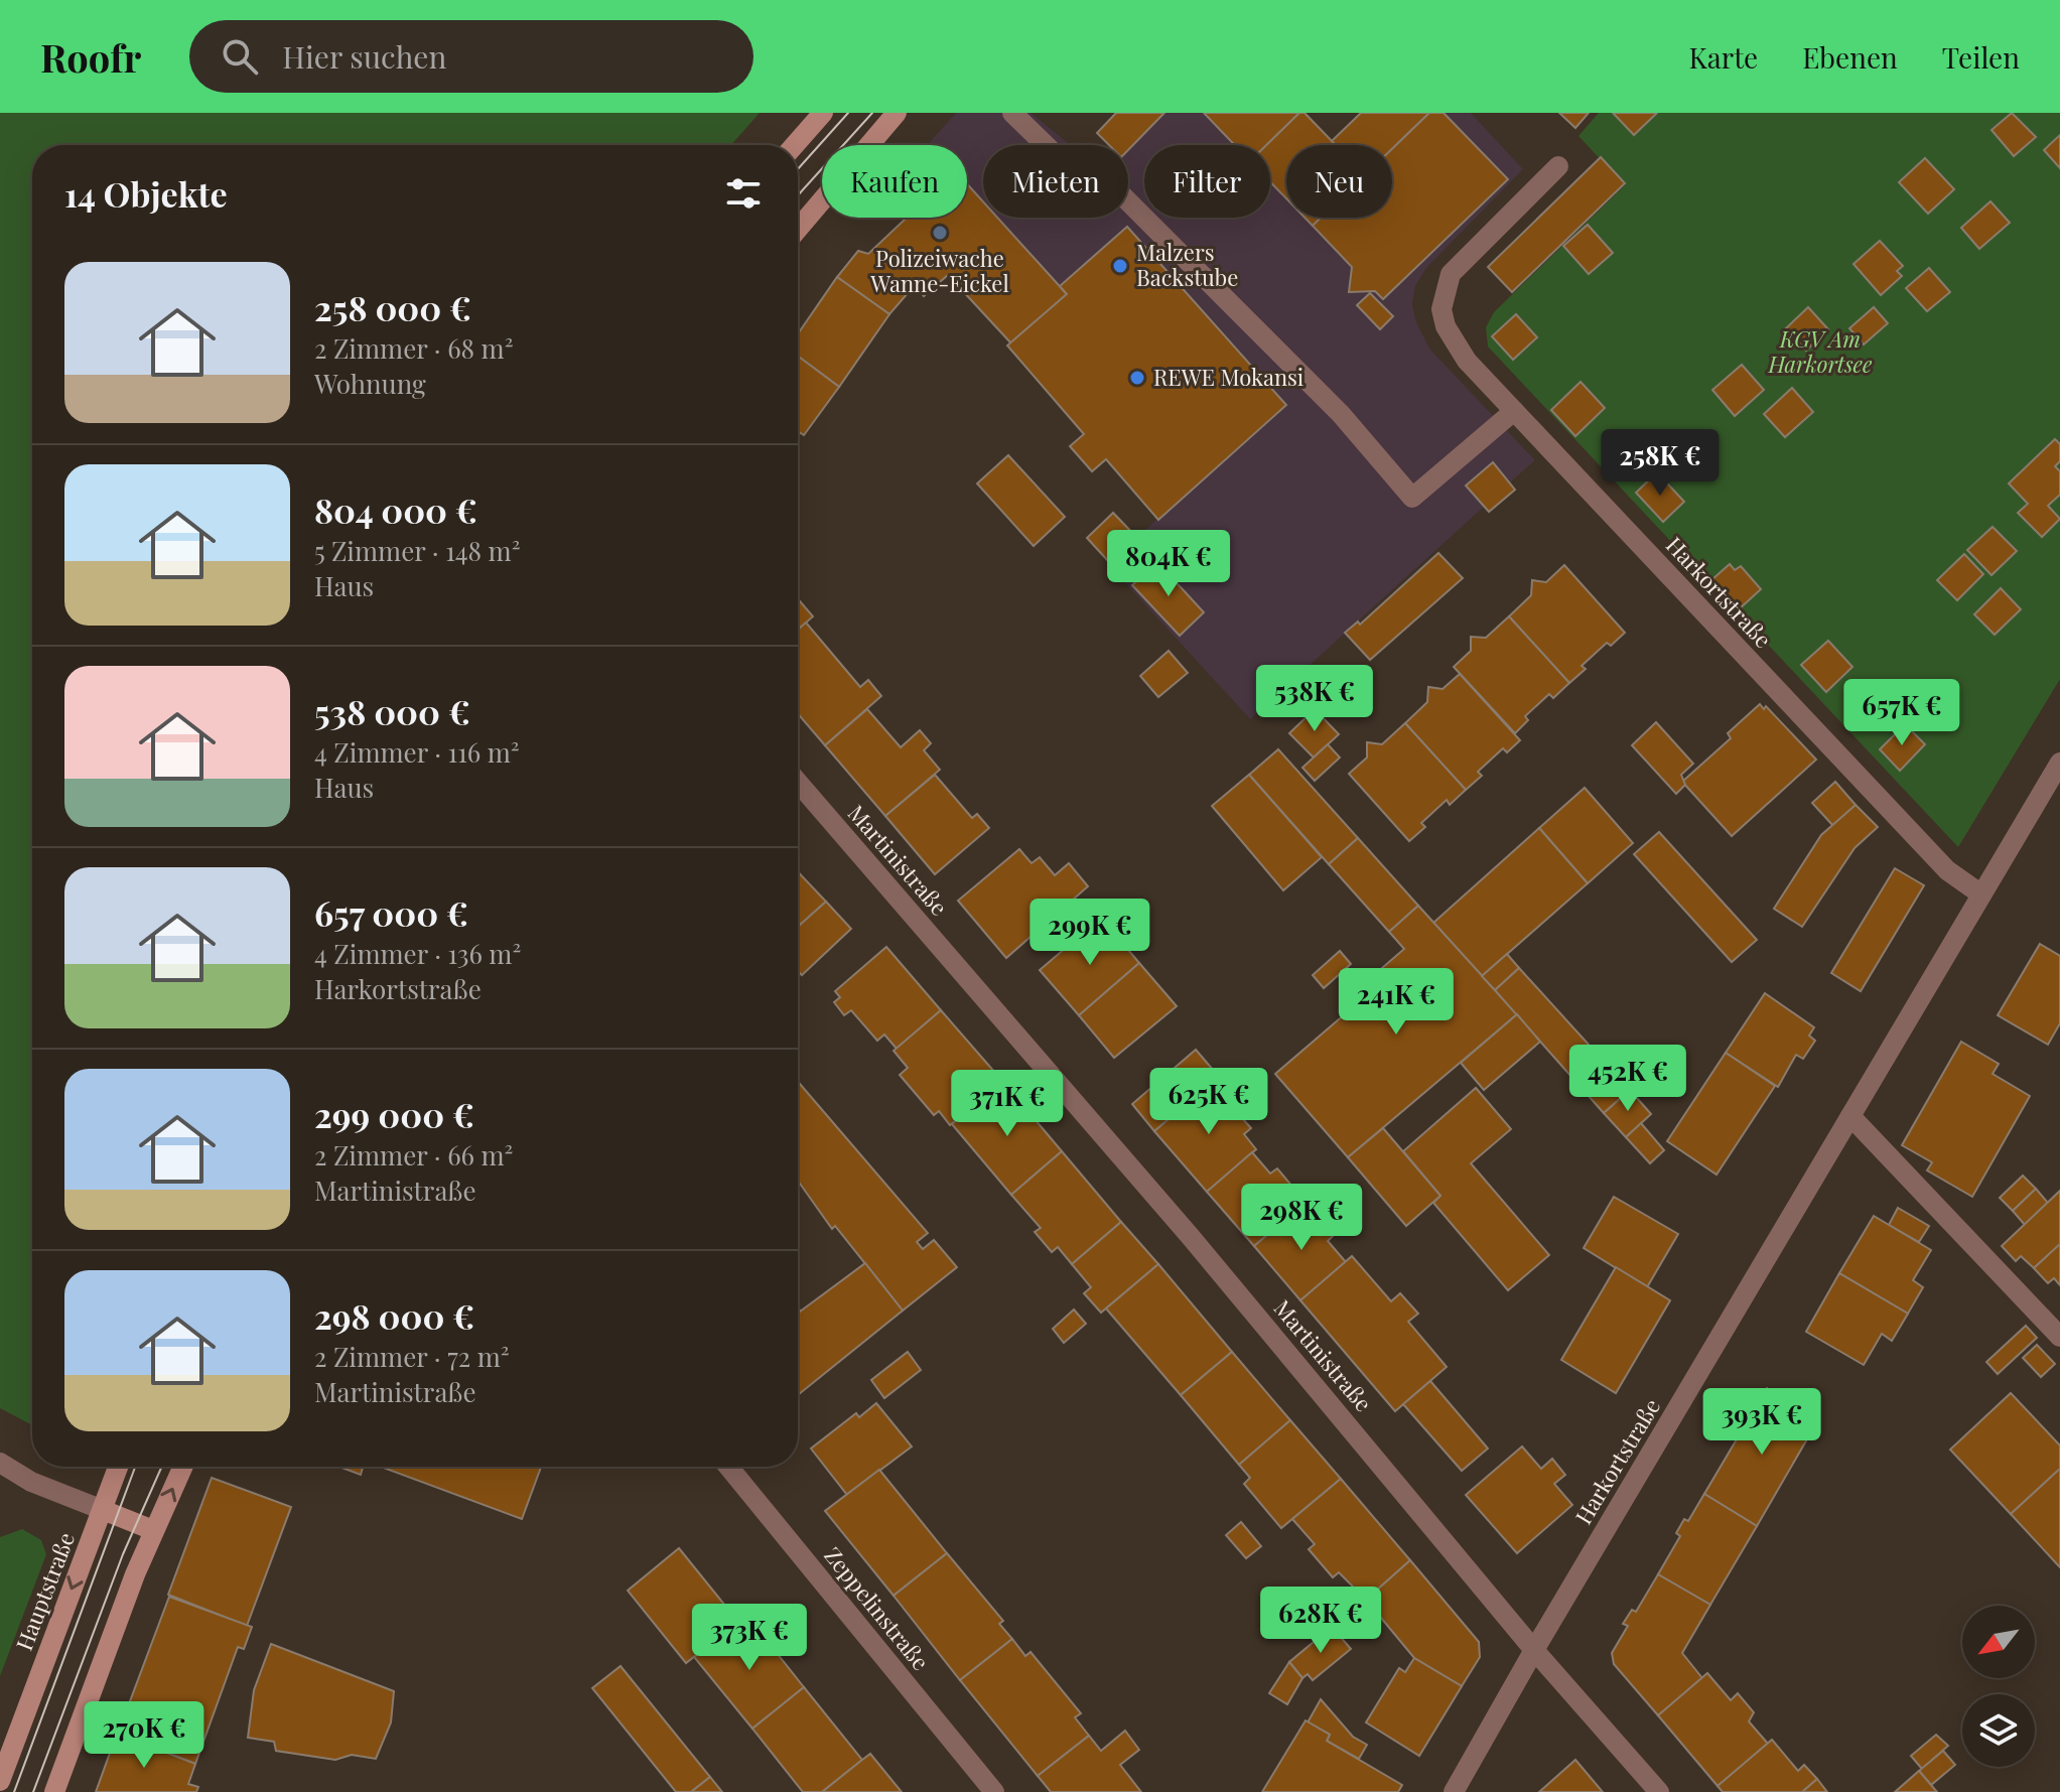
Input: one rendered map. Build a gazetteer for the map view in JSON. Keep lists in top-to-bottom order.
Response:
{
  "streets": {
    "street": [
      "Harkortstraße",
      "Martinistraße",
      "Hauptstraße",
      "Zeppelinstraße"
    ]
  },
  "crossings": [
    ["Harkortstraße", "Martinistraße"]
  ],
  "parks": ["KGV Am Harkortsee"],
  "places": ["Polizeiwache Wanne-Eickel", "Malzers Backstube", "REWE Mokansi"],
  "north": "bottom left",
  "page": {
    "header": "Roofr",
    "search": "Hier suchen",
    "nav": ["Karte", "Ebenen", "Teilen"],
    "chip": [
      "Kaufen",
      "Mieten",
      "Filter",
      "Neu"
    ],
    "heading": "14 Objekte",
    "list": [
      {
        "name": "258 000 €",
        "note": "2 Zimmer · 68 m² · Wohnung"
      },
      {
        "name": "804 000 €",
        "note": "5 Zimmer · 148 m² · Haus"
      },
      {
        "name": "538 000 €",
        "note": "4 Zimmer · 116 m² · Haus"
      },
      {
        "name": "657 000 €",
        "note": "4 Zimmer · 136 m² · Harkortstraße"
      },
      {
        "name": "299 000 €",
        "note": "2 Zimmer · 66 m² · Martinistraße"
      },
      {
        "name": "298 000 €",
        "note": "2 Zimmer · 72 m² · Martinistraße"
      }
    ],
    "price": [
      "258K €",
      "804K €",
      "538K €",
      "657K €",
      "299K €",
      "241K €",
      "452K €",
      "625K €",
      "371K €",
      "298K €",
      "393K €",
      "628K €",
      "373K €",
      "270K €"
    ]
  }
}
